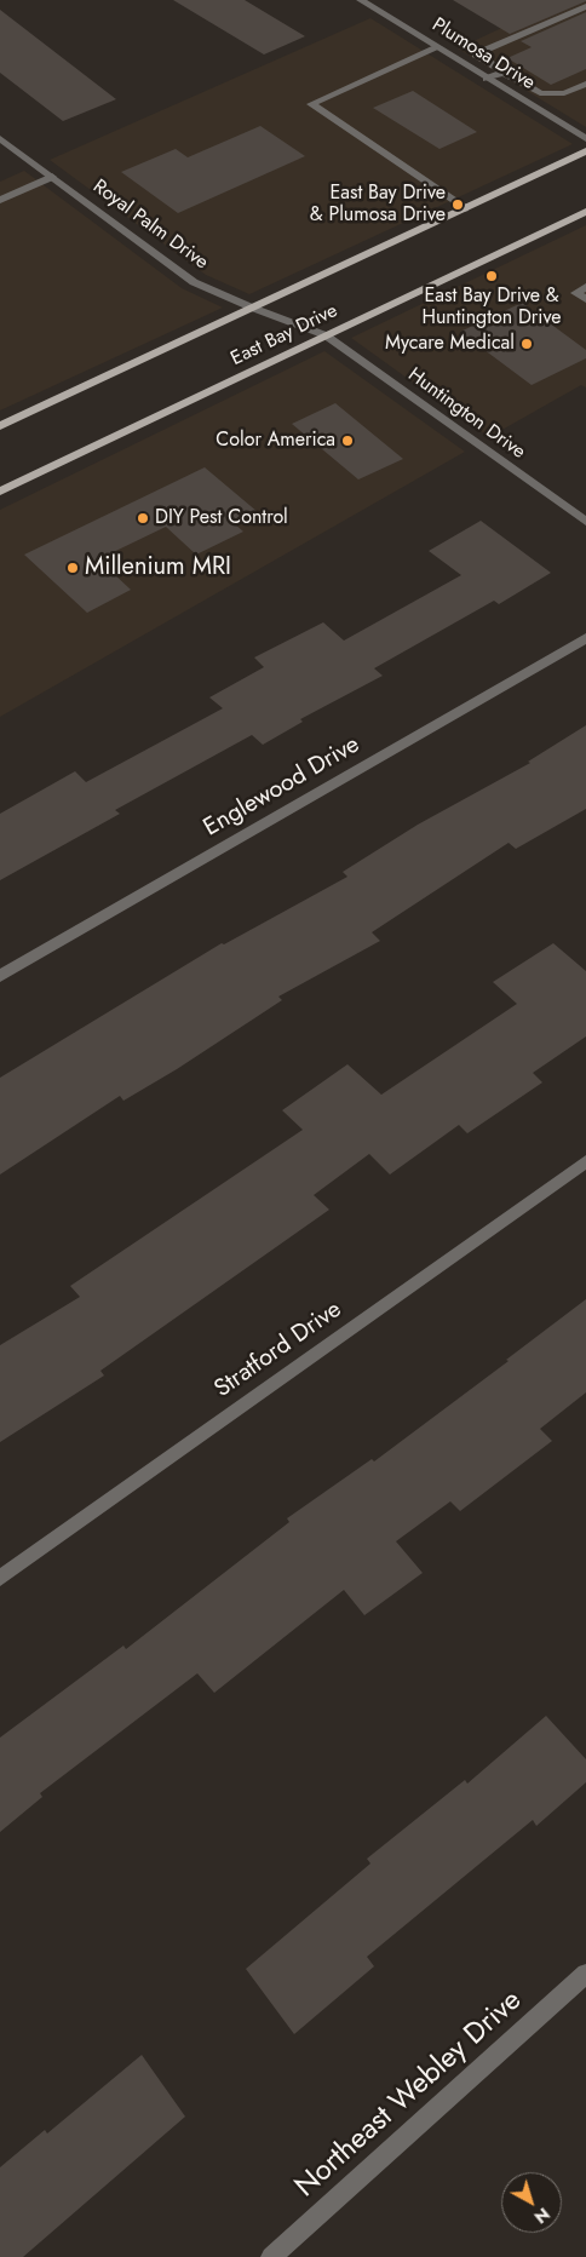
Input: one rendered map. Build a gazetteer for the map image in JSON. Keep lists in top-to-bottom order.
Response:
{
  "streets": {
    "main road": ["East Bay Drive"],
    "street": [
      "Plumosa Drive",
      "Royal Palm Drive",
      "Huntington Drive",
      "Englewood Drive",
      "Stratford Drive",
      "Northeast Webley Drive"
    ]
  },
  "crossings": [
    ["Royal Palm Drive", "East Bay Drive"],
    ["Royal Palm Drive", "Huntington Drive"],
    ["East Bay Drive", "Huntington Drive"]
  ],
  "places": [
    "East Bay Drive & Plumosa Drive",
    "East Bay Drive & Huntington Drive",
    "Mycare Medical",
    "Color America",
    "DIY Pest Control",
    "Millenium MRI"
  ],
  "north": "bottom right"
}
